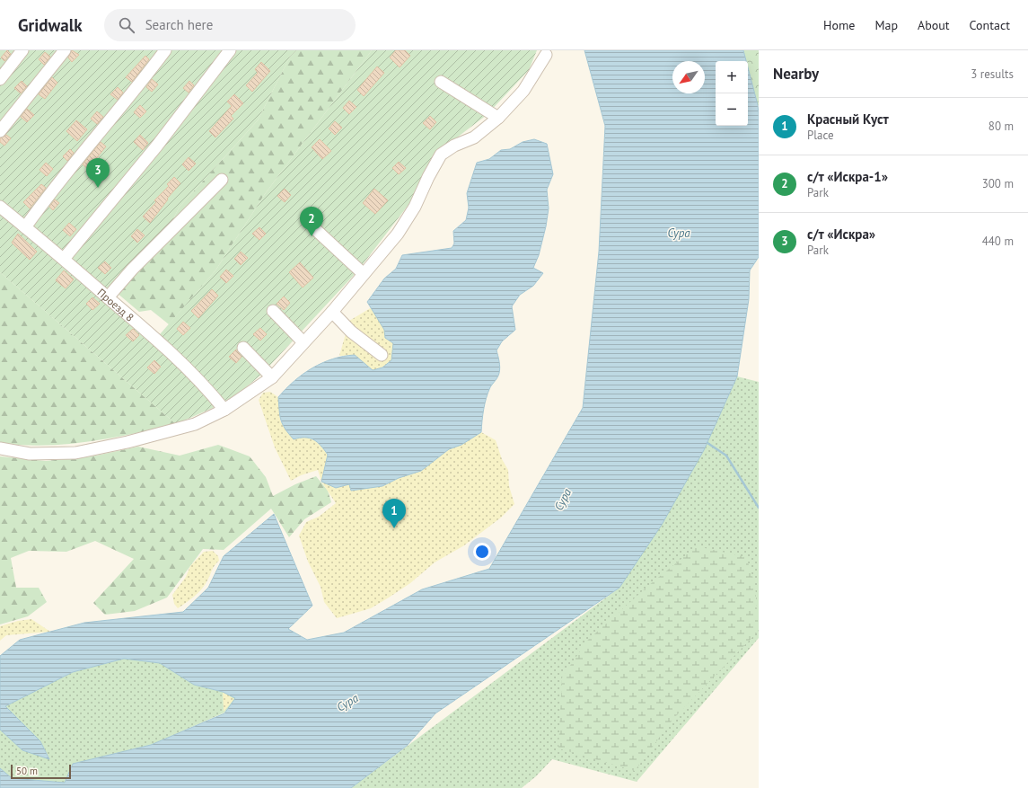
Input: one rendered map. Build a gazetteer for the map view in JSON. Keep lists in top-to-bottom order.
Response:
{
  "streets": {
    "street": ["Проезд 8"]
  },
  "water": ["Сура"],
  "scale_bar": "50 m",
  "north": "bottom left",
  "page": {
    "header": "Gridwalk",
    "search": "Search here",
    "nav": [
      "Home",
      "Map",
      "About",
      "Contact"
    ],
    "heading": ["Nearby", "3 results"],
    "map_buttons": ["+", "−"],
    "list": [
      {
        "mark": "1",
        "name": "Красный Куст",
        "note": "Place",
        "value": "80 m"
      },
      {
        "mark": "2",
        "name": "с/т «Искра-1»",
        "note": "Park",
        "value": "300 m"
      },
      {
        "mark": "3",
        "name": "с/т «Искра»",
        "note": "Park",
        "value": "440 m"
      }
    ],
    "pins": ["3", "2", "1"],
    "scale": "50 m"
  }
}
